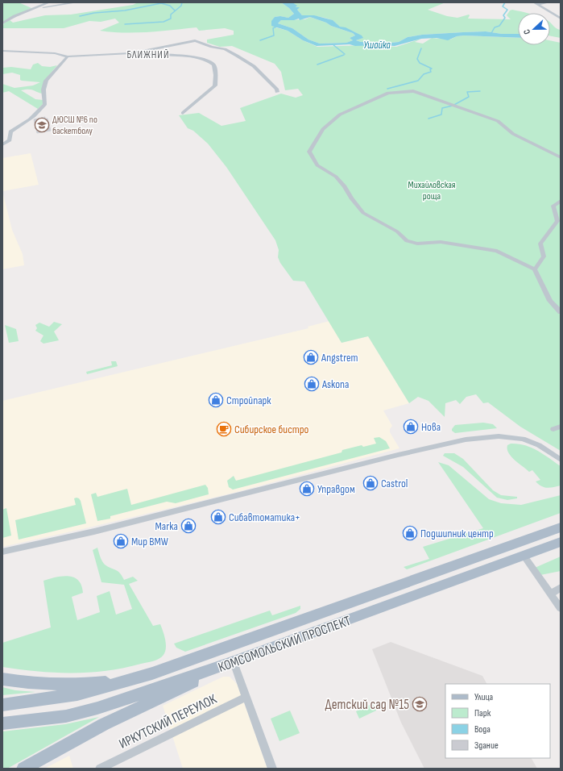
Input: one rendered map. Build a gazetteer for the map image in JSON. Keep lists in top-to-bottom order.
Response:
{
  "streets": {
    "main road": ["КОМСОМОЛЬСКИЙ ПРОСПЕКТ"],
    "street": ["ИРКУТСКИЙ ПЕРЕУЛОК"]
  },
  "districts": ["БЛИЖНИЙ"],
  "water": ["Ушайка"],
  "parks": ["Михайловская роща"],
  "places": {
    "school or university": ["ДЮСШ №6 по баскетболу", "Детский сад №15"],
    "shop": [
      "Angstrem",
      "Askona",
      "Стройпарк",
      "Нова",
      "Castrol",
      "Управдом",
      "Сибавтоматика+",
      "Marka",
      "Подшипник центр",
      "Мир BMW"
    ],
    "cafe": ["Сибирское бистро"]
  },
  "legend": [
    "Улица",
    "Парк",
    "Вода",
    "Здание"
  ],
  "north": "left"
}
